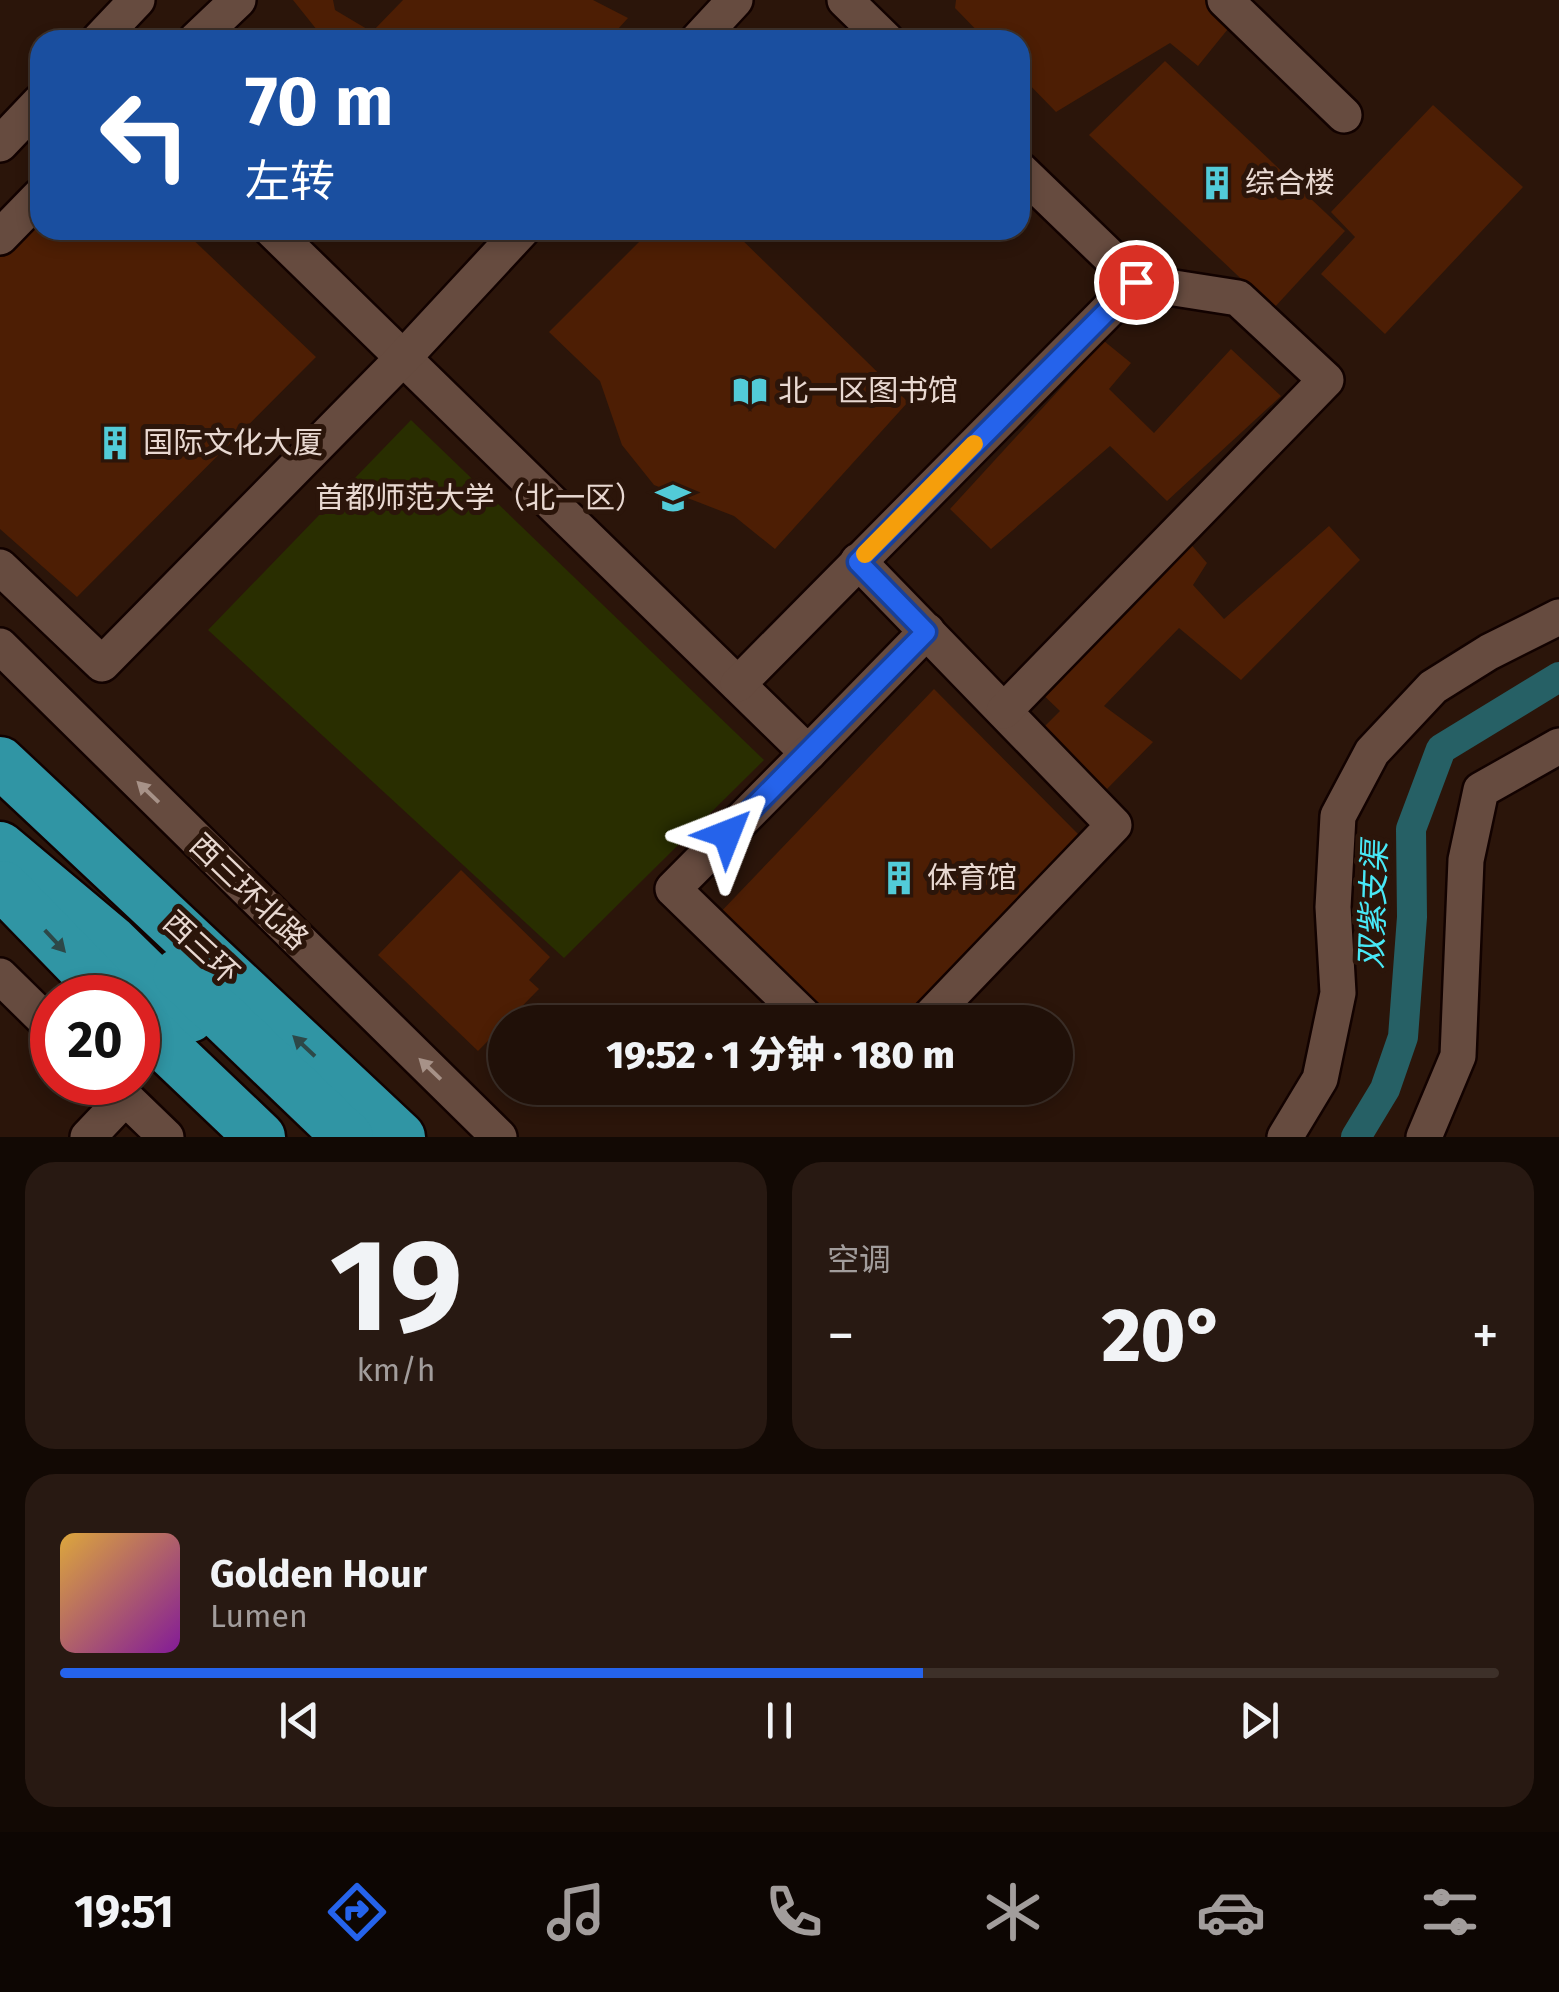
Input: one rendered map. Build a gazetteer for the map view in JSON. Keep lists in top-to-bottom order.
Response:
{
  "streets": {
    "highway": ["西三环"],
    "street": ["西三环北路"]
  },
  "one_way": ["西三环北路"],
  "water": ["双紫支渠"],
  "places": {
    "building": ["综合楼", "国际文化大厦", "体育馆"],
    "library": ["北一区图书馆"],
    "school or university": ["首都师范大学（北一区）"]
  },
  "page": {
    "turn": ["70 m", "左转"],
    "limit": "20",
    "trip": "19:52 · 1 分钟 · 180 m",
    "tile": [
      ["19", "km/h"],
      "空调"
    ],
    "heat": ["−", "20°", "+"],
    "song": ["Golden Hour", "Lumen"],
    "tabs": "19:51"
  }
}
